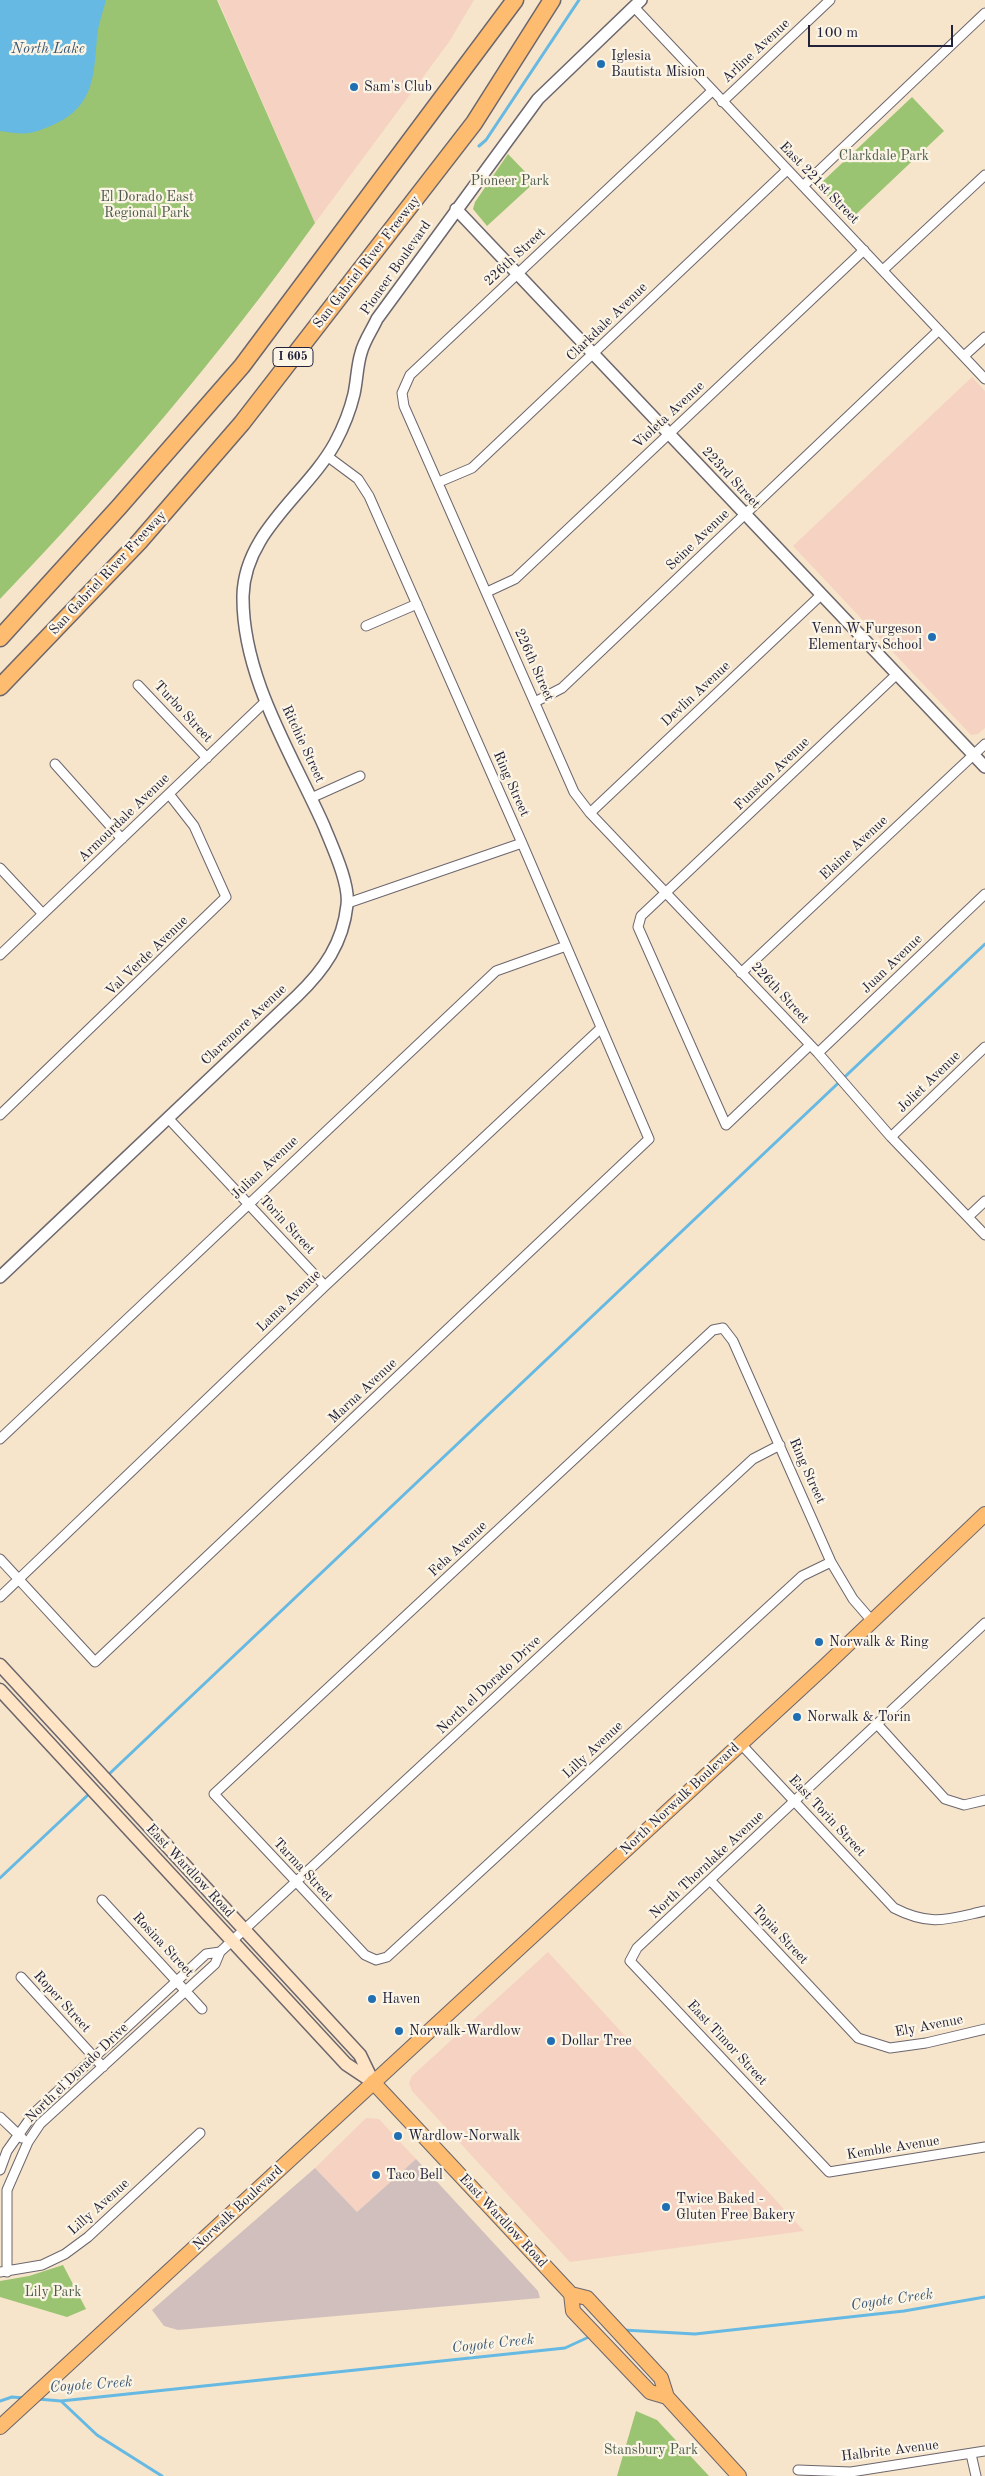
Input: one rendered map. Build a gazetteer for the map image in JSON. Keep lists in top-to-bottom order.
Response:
{
  "streets": {
    "highway": ["San Gabriel River Freeway", "I 605"],
    "main road": ["North Norwalk Boulevard", "East Wardlow Road", "Norwalk Boulevard"],
    "street": [
      "Arline Avenue",
      "East 221st Street",
      "226th Street",
      "Pioneer Boulevard",
      "Clarkdale Avenue",
      "Violeta Avenue",
      "223rd Street",
      "Seine Avenue",
      "Devlin Avenue",
      "Turbo Street",
      "Ritchie Street",
      "Funston Avenue",
      "Ring Street",
      "Armourdale Avenue",
      "Elaine Avenue",
      "Val Verde Avenue",
      "Juan Avenue",
      "Claremore Avenue",
      "Joliet Avenue",
      "Julian Avenue",
      "Torin Street",
      "Lama Avenue",
      "Marna Avenue",
      "Fela Avenue",
      "North el Dorado Drive",
      "Lilly Avenue",
      "East Torin Street",
      "North Thornlake Avenue",
      "Tarma Street",
      "Topia Street",
      "Rosina Street",
      "Roper Street",
      "Ely Avenue",
      "East Timor Street",
      "Kemble Avenue",
      "Halbrite Avenue"
    ]
  },
  "crossings": [
    ["Arline Avenue", "East 221st Street"],
    ["East 221st Street", "226th Street"],
    ["East 221st Street", "Pioneer Boulevard"],
    ["East 221st Street", "Clarkdale Avenue"],
    ["East 221st Street", "Violeta Avenue"],
    ["East 221st Street", "Seine Avenue"],
    ["226th Street", "Clarkdale Avenue"],
    ["226th Street", "Violeta Avenue"],
    ["226th Street", "223rd Street"],
    ["226th Street", "Seine Avenue"],
    ["226th Street", "Devlin Avenue"],
    ["226th Street", "Funston Avenue"],
    ["226th Street", "Elaine Avenue"],
    ["226th Street", "Juan Avenue"],
    ["226th Street", "Joliet Avenue"],
    ["Pioneer Boulevard", "223rd Street"],
    ["Pioneer Boulevard", "Ritchie Street"],
    ["Pioneer Boulevard", "Ring Street"],
    ["Clarkdale Avenue", "223rd Street"],
    ["Violeta Avenue", "223rd Street"],
    ["223rd Street", "Seine Avenue"],
    ["223rd Street", "Devlin Avenue"],
    ["223rd Street", "Funston Avenue"],
    ["223rd Street", "Elaine Avenue"],
    ["Turbo Street", "Armourdale Avenue"],
    ["Ritchie Street", "Armourdale Avenue"],
    ["Ritchie Street", "Claremore Avenue"],
    ["Ring Street", "Julian Avenue"],
    ["Ring Street", "Lama Avenue"],
    ["Ring Street", "Marna Avenue"],
    ["Ring Street", "Fela Avenue"],
    ["Ring Street", "North el Dorado Drive"],
    ["Ring Street", "Lilly Avenue"],
    ["Ring Street", "North Norwalk Boulevard"],
    ["Armourdale Avenue", "Val Verde Avenue"],
    ["Claremore Avenue", "Torin Street"],
    ["Julian Avenue", "Torin Street"],
    ["Torin Street", "Lama Avenue"],
    ["Lama Avenue", "Marna Avenue"],
    ["Fela Avenue", "Tarma Street"],
    ["North el Dorado Drive", "Lilly Avenue"],
    ["North el Dorado Drive", "Tarma Street"],
    ["North el Dorado Drive", "East Wardlow Road"],
    ["North el Dorado Drive", "Rosina Street"],
    ["North el Dorado Drive", "Roper Street"],
    ["Lilly Avenue", "Tarma Street"],
    ["North Norwalk Boulevard", "East Torin Street"],
    ["North Norwalk Boulevard", "East Wardlow Road"],
    ["North Norwalk Boulevard", "Norwalk Boulevard"],
    ["East Torin Street", "North Thornlake Avenue"],
    ["North Thornlake Avenue", "Topia Street"],
    ["North Thornlake Avenue", "East Timor Street"],
    ["East Wardlow Road", "Norwalk Boulevard"],
    ["Topia Street", "Ely Avenue"],
    ["East Timor Street", "Kemble Avenue"]
  ],
  "water": ["North Lake", "Coyote Creek"],
  "parks": [
    "Clarkdale Park",
    "Pioneer Park",
    "El Dorado East Regional Park",
    "Lily Park",
    "Stansbury Park"
  ],
  "places": [
    "Iglesia Bautista Mision",
    "Sam's Club",
    "Venn W Furgeson Elementary School",
    "Norwalk & Ring",
    "Norwalk & Torin",
    "Haven",
    "Norwalk-Wardlow",
    "Dollar Tree",
    "Wardlow-Norwalk",
    "Taco Bell",
    "Twice Baked - Gluten Free Bakery"
  ],
  "scale_bar": "100 m"
}
